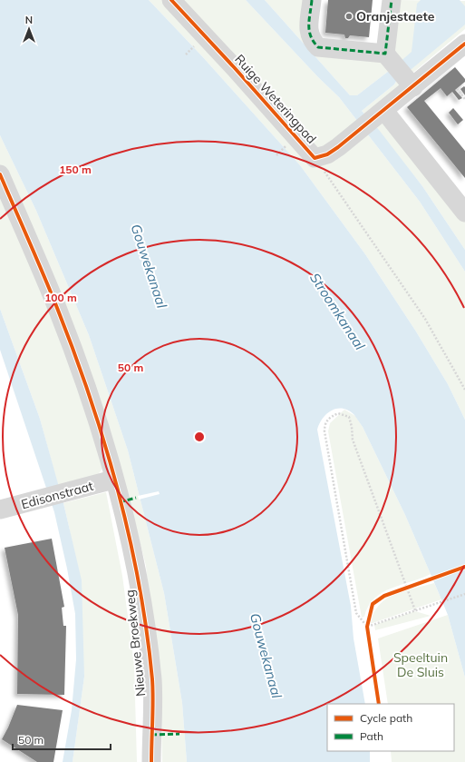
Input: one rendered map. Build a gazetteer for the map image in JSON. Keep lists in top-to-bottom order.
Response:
{
  "streets": {
    "street": ["Ruige Weteringpad", "Edisonstraat", "Nieuwe Broekweg"]
  },
  "crossings": [
    ["Edisonstraat", "Nieuwe Broekweg"]
  ],
  "water": ["Gouwekanaal", "Stroomkanaal"],
  "parks": ["Speeltuin De Sluis"],
  "places": ["Oranjestaete"],
  "legend": ["Cycle path", "Path"],
  "scale_bar": "50 m",
  "north": "top",
  "rings": ["150 m", "100 m", "50 m"]
}
